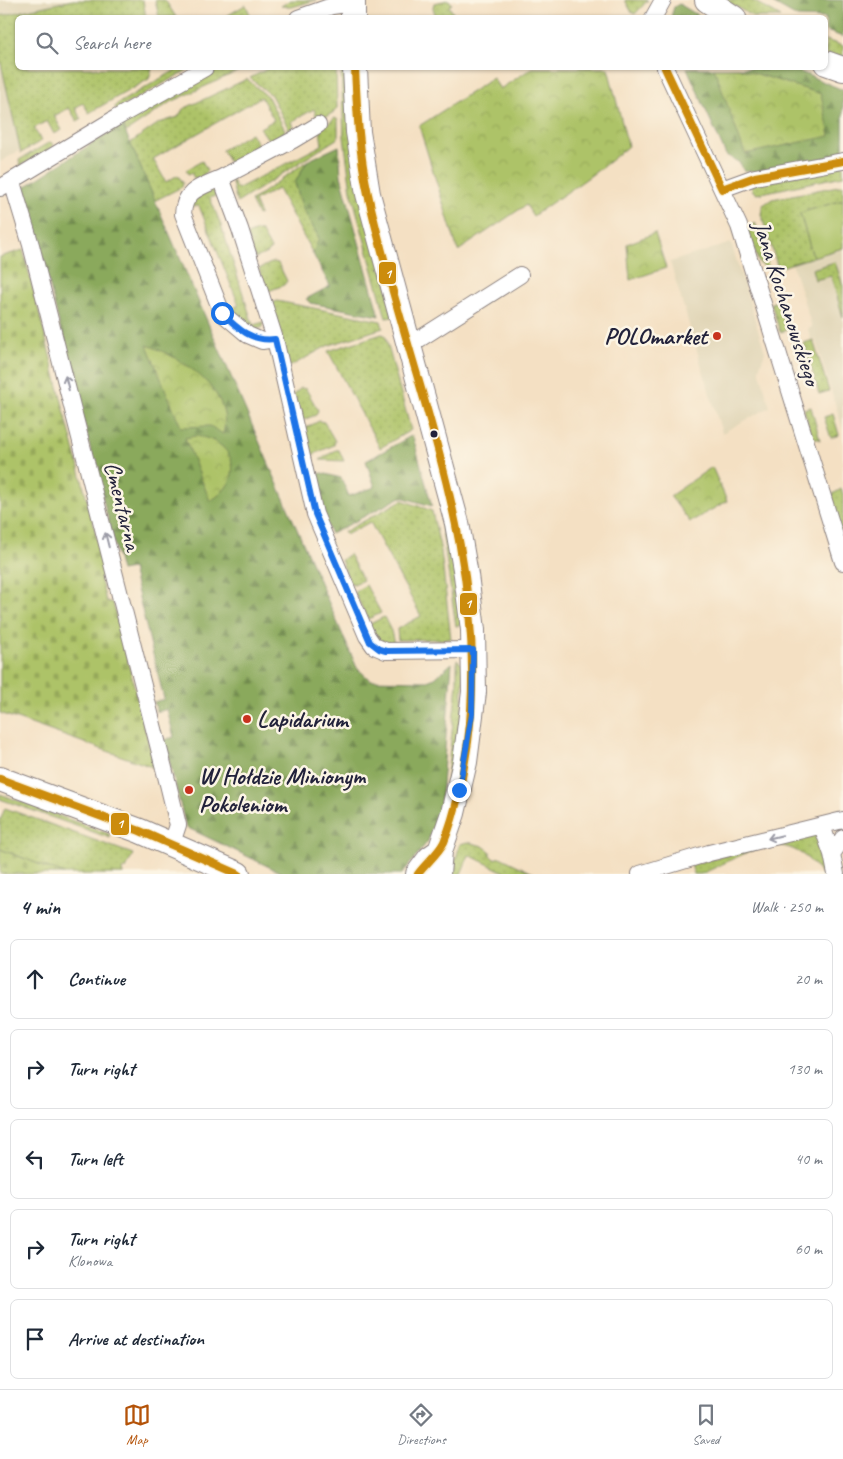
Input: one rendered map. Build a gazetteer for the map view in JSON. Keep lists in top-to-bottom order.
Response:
{
  "streets": {
    "street": ["Jana Kochanowskiego", "Cmentarna"]
  },
  "one_way": ["Cmentarna"],
  "places": ["POLOmarket", "Lapidarium", "W Hołdzie Minionym Pokoleniom"],
  "lines": ["transit line 1"],
  "page": {
    "search": "Search here",
    "heading": ["4 min", "Walk · 250 m"],
    "list": [
      ["Continue", "20 m"],
      ["Turn right", "130 m"],
      ["Turn left", "40 m"],
      ["Turn right", "Klonowa", "60 m"],
      "Arrive at destination"
    ],
    "nav": ["Map", "Directions", "Saved"]
  }
}
